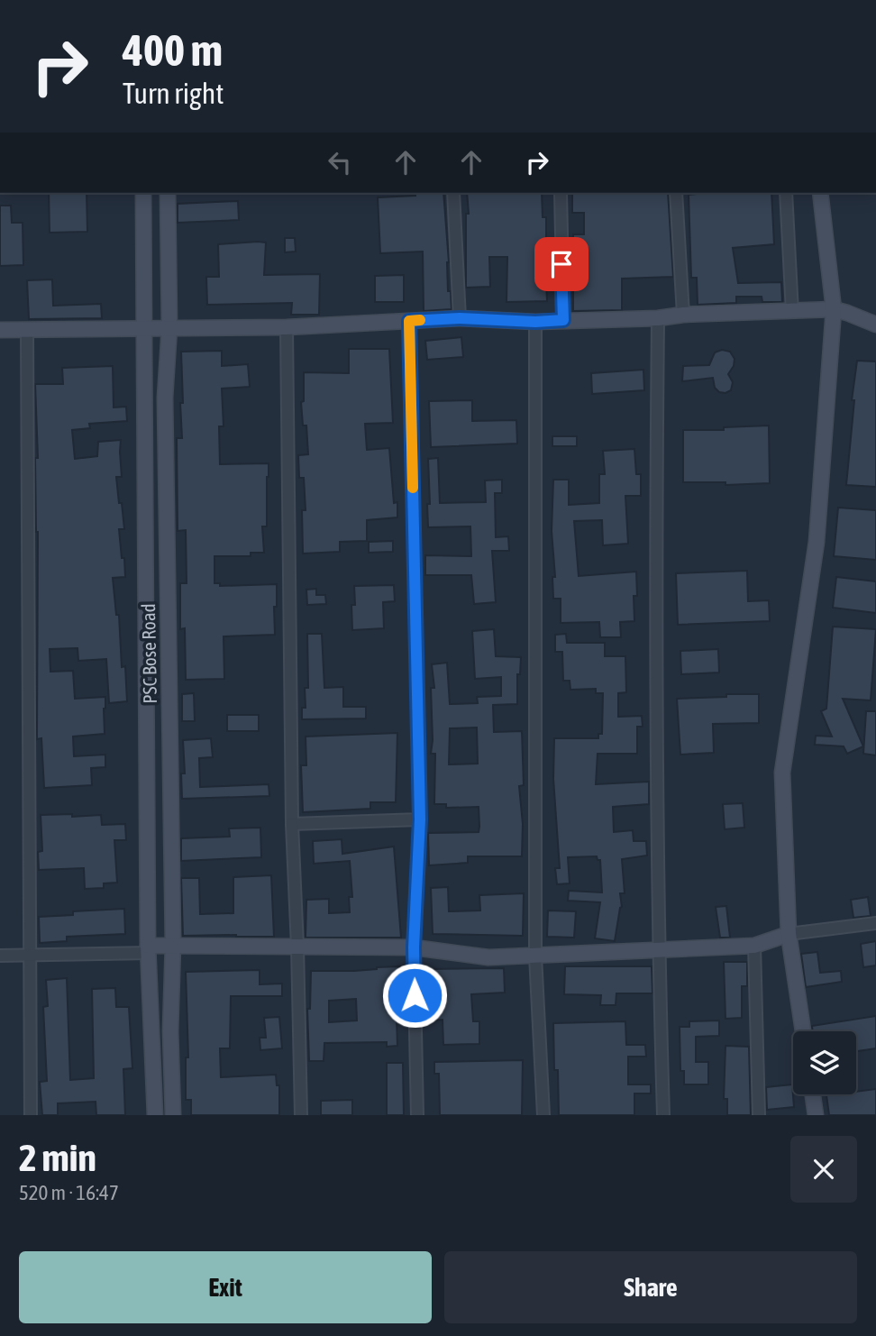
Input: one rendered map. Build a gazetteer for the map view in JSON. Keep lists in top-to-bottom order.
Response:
{
  "streets": {
    "street": ["PSC Bose Road"]
  },
  "page": {
    "turn": ["400 m", "Turn right"],
    "heading": ["2 min", "520 m · 16:47"],
    "buttons": ["Exit", "Share"]
  }
}
